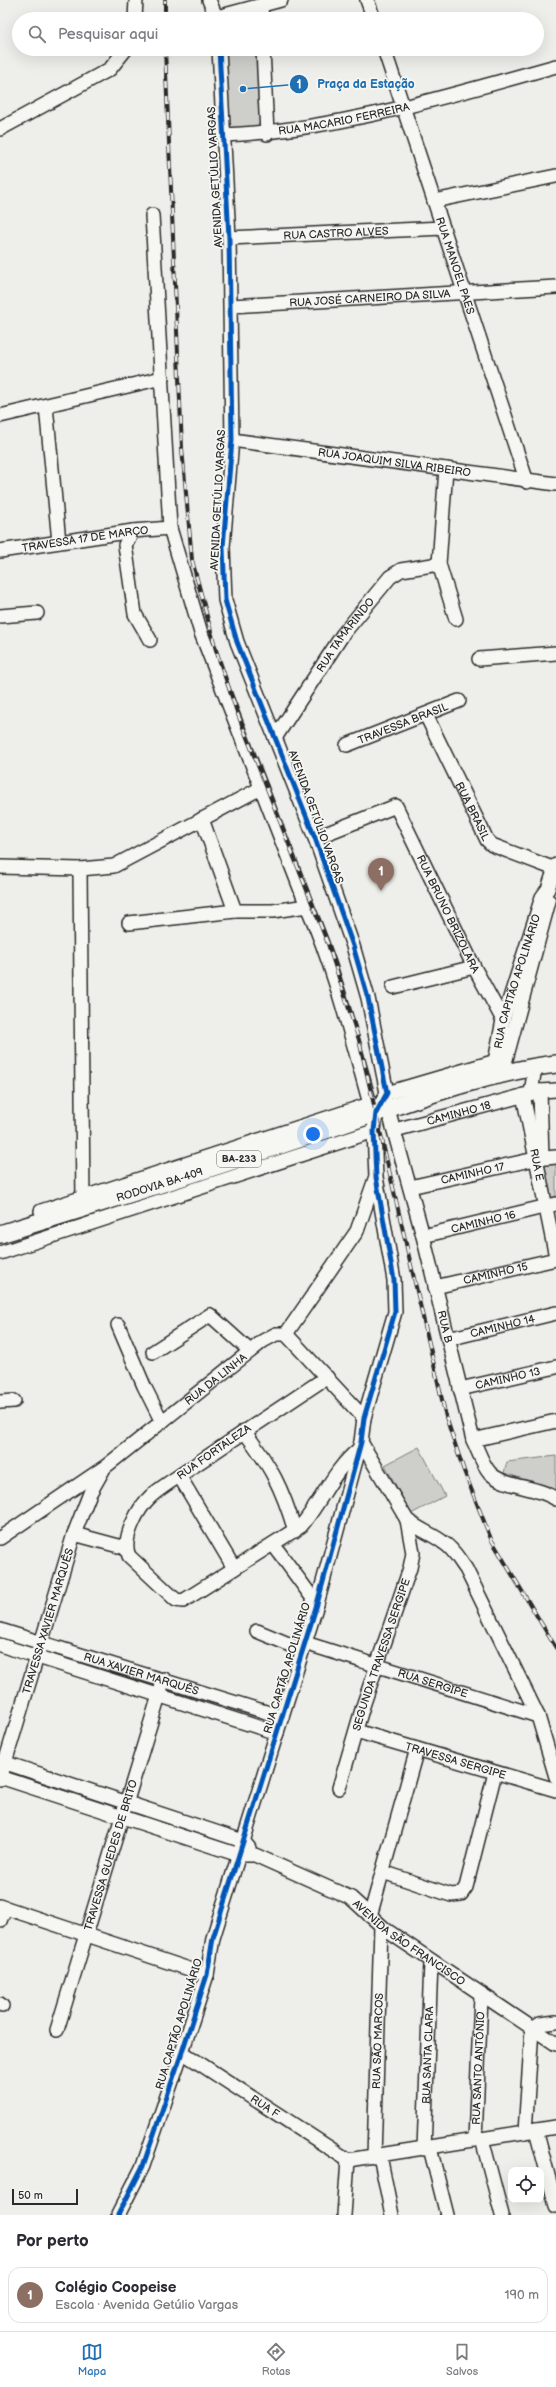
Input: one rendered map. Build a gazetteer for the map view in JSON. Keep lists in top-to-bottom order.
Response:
{
  "streets": {
    "main road": ["BA-233", "RODOVIA BA-409"],
    "street": [
      "RUA MACARIO FERREIRA",
      "AVENIDA GETÚLIO VARGAS",
      "RUA CASTRO ALVES",
      "RUA MANOEL PAES",
      "RUA JOSÉ CARNEIRO DA SILVA",
      "RUA JOAQUIM SILVA RIBEIRO",
      "TRAVESSA 17 DE MARÇO",
      "RUA TAMARINDO",
      "TRAVESSA BRASIL",
      "RUA BRASIL",
      "RUA BRUNO BRIZOLARA",
      "RUA CAPITÃO APOLINÁRIO",
      "CAMINHO 18",
      "RUA E",
      "CAMINHO 17",
      "CAMINHO 16",
      "CAMINHO 15",
      "CAMINHO 14",
      "RUA B",
      "CAMINHO 13",
      "RUA DA LINHA",
      "RUA FORTALEZA",
      "TRAVESSA XAVIER MARQUÊS",
      "SEGUNDA TRAVESSA SERGIPE",
      "RUA CAPTÃO APOLINÁRIO",
      "RUA XAVIER MARQUÊS",
      "RUA SERGIPE",
      "TRAVESSA SERGIPE",
      "TRAVESSA GUEDES DE BRITO",
      "AVENIDA SÃO FRANCISCO",
      "RUA SÃO MARCOS",
      "RUA SANTA CLARA",
      "RUA SANTO ANTÔNIO",
      "RUA F"
    ]
  },
  "crossings": [
    ["RUA MACARIO FERREIRA", "AVENIDA GETÚLIO VARGAS"],
    ["RUA MACARIO FERREIRA", "RUA MANOEL PAES"],
    ["AVENIDA GETÚLIO VARGAS", "RUA CASTRO ALVES"],
    ["AVENIDA GETÚLIO VARGAS", "RUA JOSÉ CARNEIRO DA SILVA"],
    ["AVENIDA GETÚLIO VARGAS", "RUA JOAQUIM SILVA RIBEIRO"],
    ["AVENIDA GETÚLIO VARGAS", "RUA TAMARINDO"],
    ["AVENIDA GETÚLIO VARGAS", "RUA BRUNO BRIZOLARA"],
    ["AVENIDA GETÚLIO VARGAS", "RODOVIA BA-409"],
    ["AVENIDA GETÚLIO VARGAS", "RUA B"],
    ["AVENIDA GETÚLIO VARGAS", "RUA CAPTÃO APOLINÁRIO"],
    ["RUA CASTRO ALVES", "RUA MANOEL PAES"],
    ["RUA MANOEL PAES", "RUA JOSÉ CARNEIRO DA SILVA"],
    ["RUA MANOEL PAES", "RUA JOAQUIM SILVA RIBEIRO"],
    ["TRAVESSA BRASIL", "RUA BRASIL"],
    ["RUA BRASIL", "RUA CAPITÃO APOLINÁRIO"],
    ["RUA BRUNO BRIZOLARA", "RUA CAPITÃO APOLINÁRIO"],
    ["RUA CAPITÃO APOLINÁRIO", "BA-233"],
    ["RUA CAPITÃO APOLINÁRIO", "RODOVIA BA-409"],
    ["CAMINHO 18", "RUA E"],
    ["CAMINHO 18", "RUA B"],
    ["BA-233", "RUA E"],
    ["BA-233", "RODOVIA BA-409"],
    ["RUA E", "CAMINHO 17"],
    ["RUA E", "CAMINHO 16"],
    ["RUA E", "CAMINHO 15"],
    ["CAMINHO 17", "RUA B"],
    ["RODOVIA BA-409", "RUA B"],
    ["RODOVIA BA-409", "RUA CAPTÃO APOLINÁRIO"],
    ["CAMINHO 16", "RUA B"],
    ["CAMINHO 15", "RUA B"],
    ["CAMINHO 14", "RUA B"],
    ["RUA B", "CAMINHO 13"],
    ["RUA B", "RUA CAPTÃO APOLINÁRIO"],
    ["RUA DA LINHA", "TRAVESSA XAVIER MARQUÊS"],
    ["TRAVESSA XAVIER MARQUÊS", "RUA XAVIER MARQUÊS"],
    ["TRAVESSA XAVIER MARQUÊS", "AVENIDA SÃO FRANCISCO"],
    ["SEGUNDA TRAVESSA SERGIPE", "RUA SERGIPE"],
    ["SEGUNDA TRAVESSA SERGIPE", "TRAVESSA SERGIPE"],
    ["RUA CAPTÃO APOLINÁRIO", "RUA XAVIER MARQUÊS"],
    ["RUA CAPTÃO APOLINÁRIO", "RUA SERGIPE"],
    ["RUA CAPTÃO APOLINÁRIO", "AVENIDA SÃO FRANCISCO"],
    ["RUA CAPTÃO APOLINÁRIO", "RUA F"],
    ["RUA XAVIER MARQUÊS", "TRAVESSA GUEDES DE BRITO"],
    ["TRAVESSA GUEDES DE BRITO", "AVENIDA SÃO FRANCISCO"],
    ["AVENIDA SÃO FRANCISCO", "RUA SÃO MARCOS"],
    ["AVENIDA SÃO FRANCISCO", "RUA SANTA CLARA"],
    ["AVENIDA SÃO FRANCISCO", "RUA SANTO ANTÔNIO"]
  ],
  "places": ["Praça da Estação"],
  "scale_bar": "50 m",
  "page": {
    "search": "Pesquisar aqui",
    "pins": "1",
    "scale": "50 m",
    "heading": "Por perto",
    "list": [
      {
        "mark": "1",
        "name": "Colégio Coopeise",
        "note": "Escola · Avenida Getúlio Vargas",
        "value": "190 m"
      }
    ],
    "nav": ["Mapa", "Rotas", "Salvos"]
  }
}
